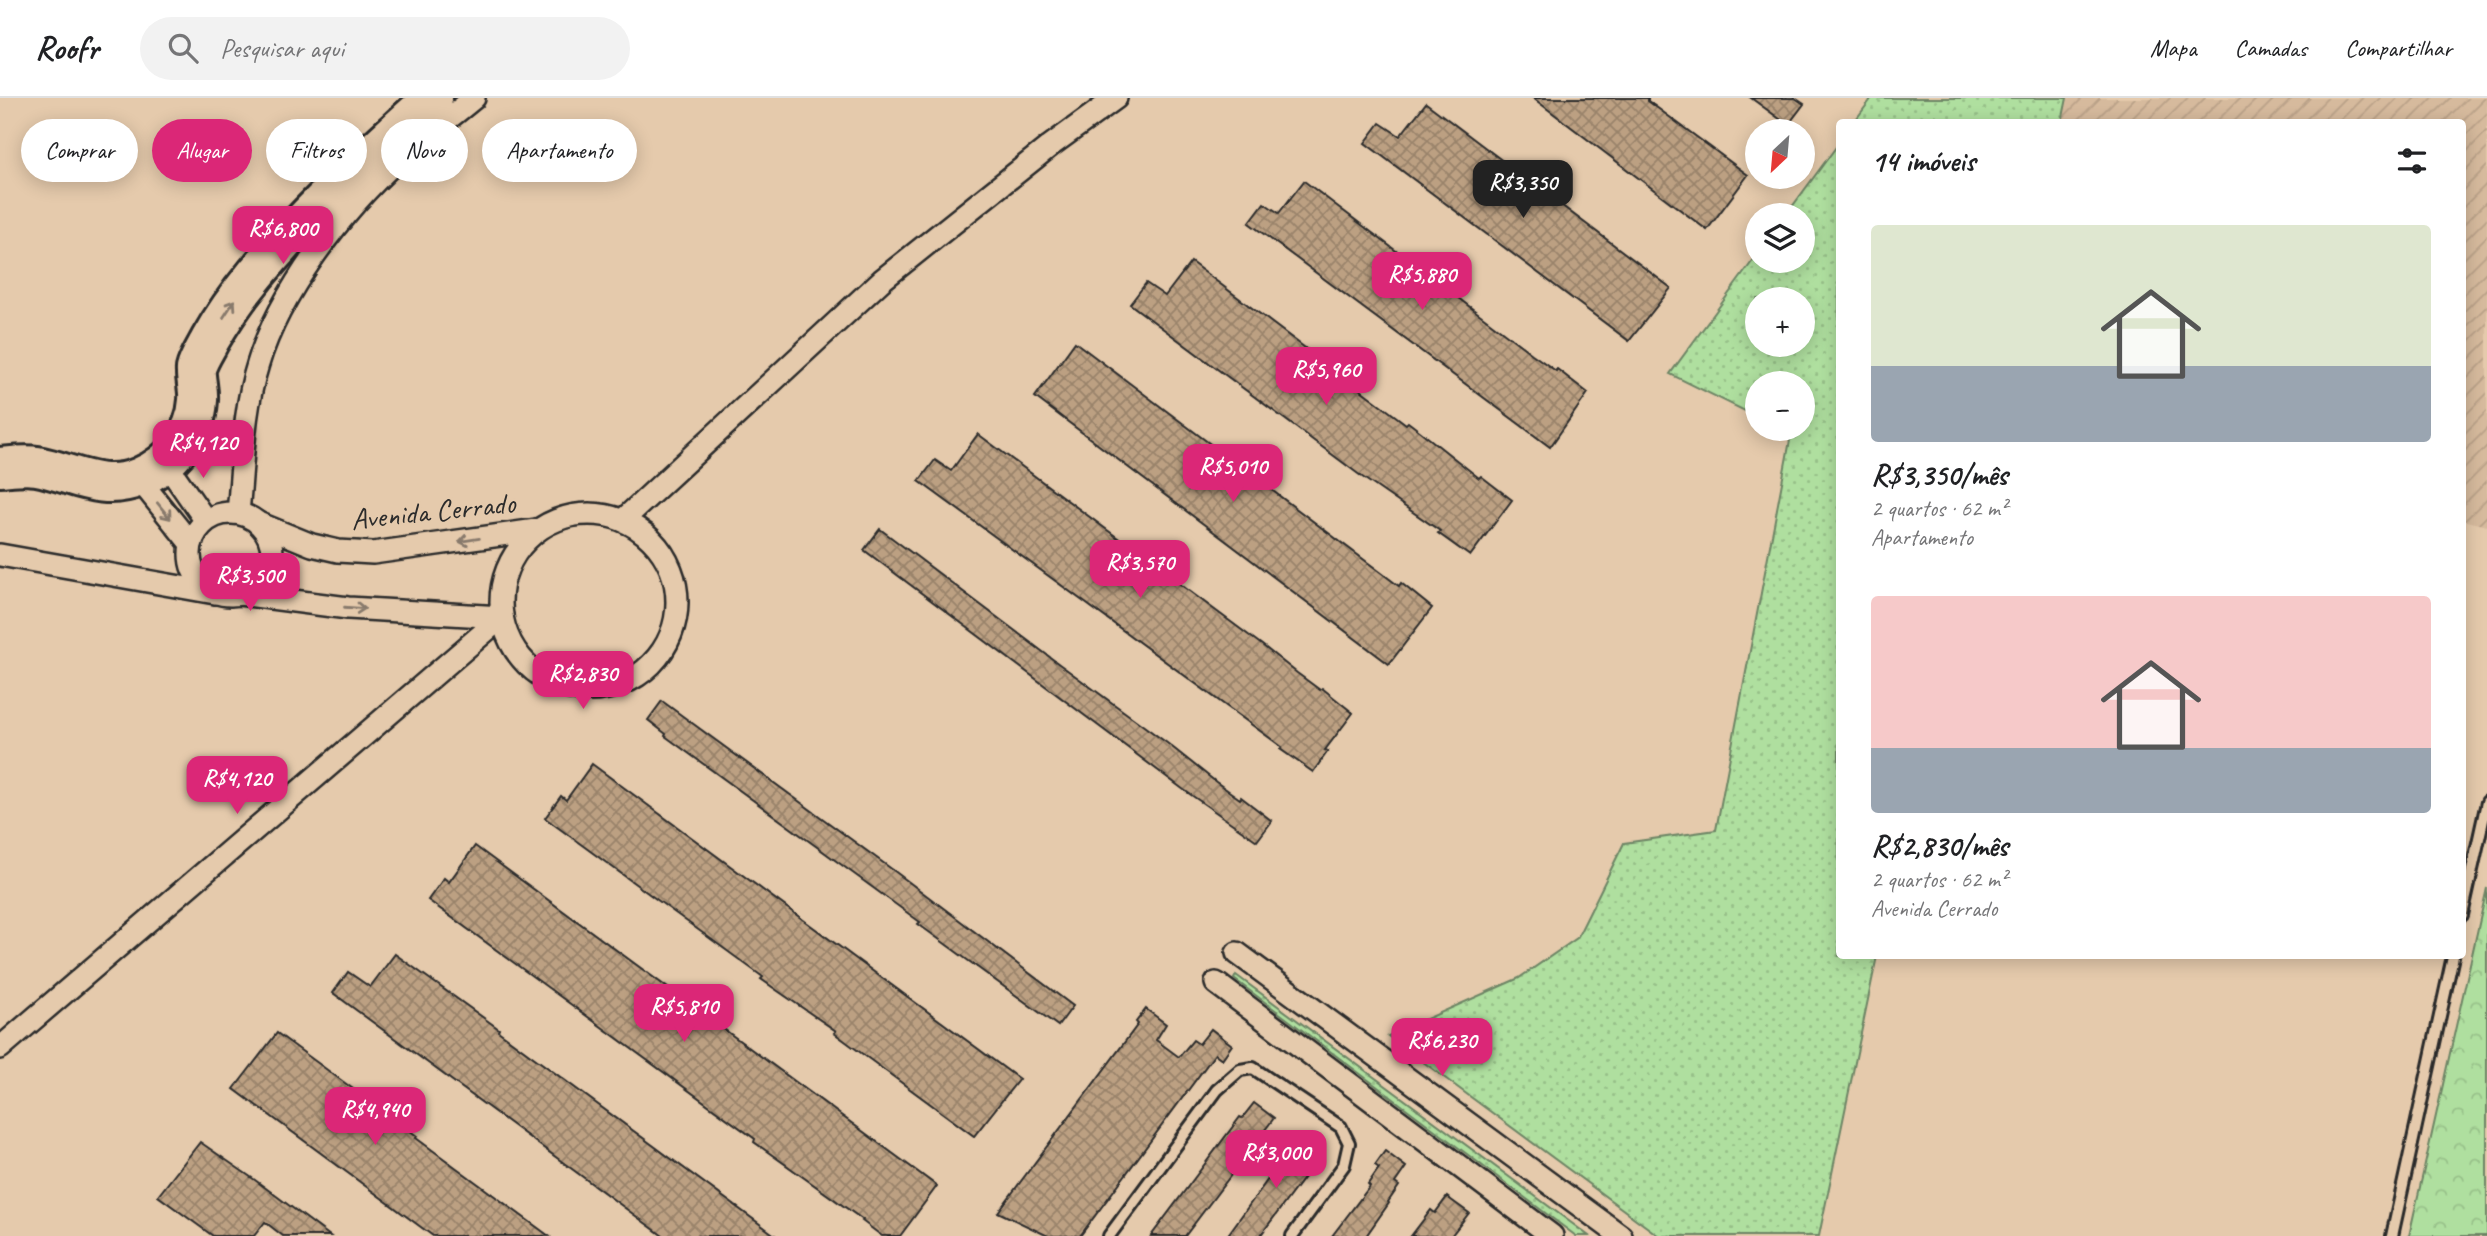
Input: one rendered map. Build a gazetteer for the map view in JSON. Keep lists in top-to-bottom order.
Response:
{
  "streets": {
    "street": ["Avenida Cerrado"]
  },
  "north": "bottom left",
  "page": {
    "header": "Roofr",
    "search": "Pesquisar aqui",
    "nav": ["Mapa", "Camadas", "Compartilhar"],
    "map_buttons": ["+", "−"],
    "chip": [
      "Comprar",
      "Alugar",
      "Filtros",
      "Novo",
      "Apartamento"
    ],
    "heading": "14 imóveis",
    "price": [
      "R$3,350",
      "R$6,800",
      "R$5,880",
      "R$5,960",
      "R$4,120",
      "R$5,010",
      "R$3,570",
      "R$3,500",
      "R$2,830",
      "R$4,120",
      "R$5,810",
      "R$6,230",
      "R$4,940",
      "R$3,000"
    ],
    "list": [
      {
        "name": "R$3,350/mês",
        "note": "2 quartos · 62 m² · Apartamento"
      },
      {
        "name": "R$2,830/mês",
        "note": "2 quartos · 62 m² · Avenida Cerrado"
      }
    ]
  }
}
